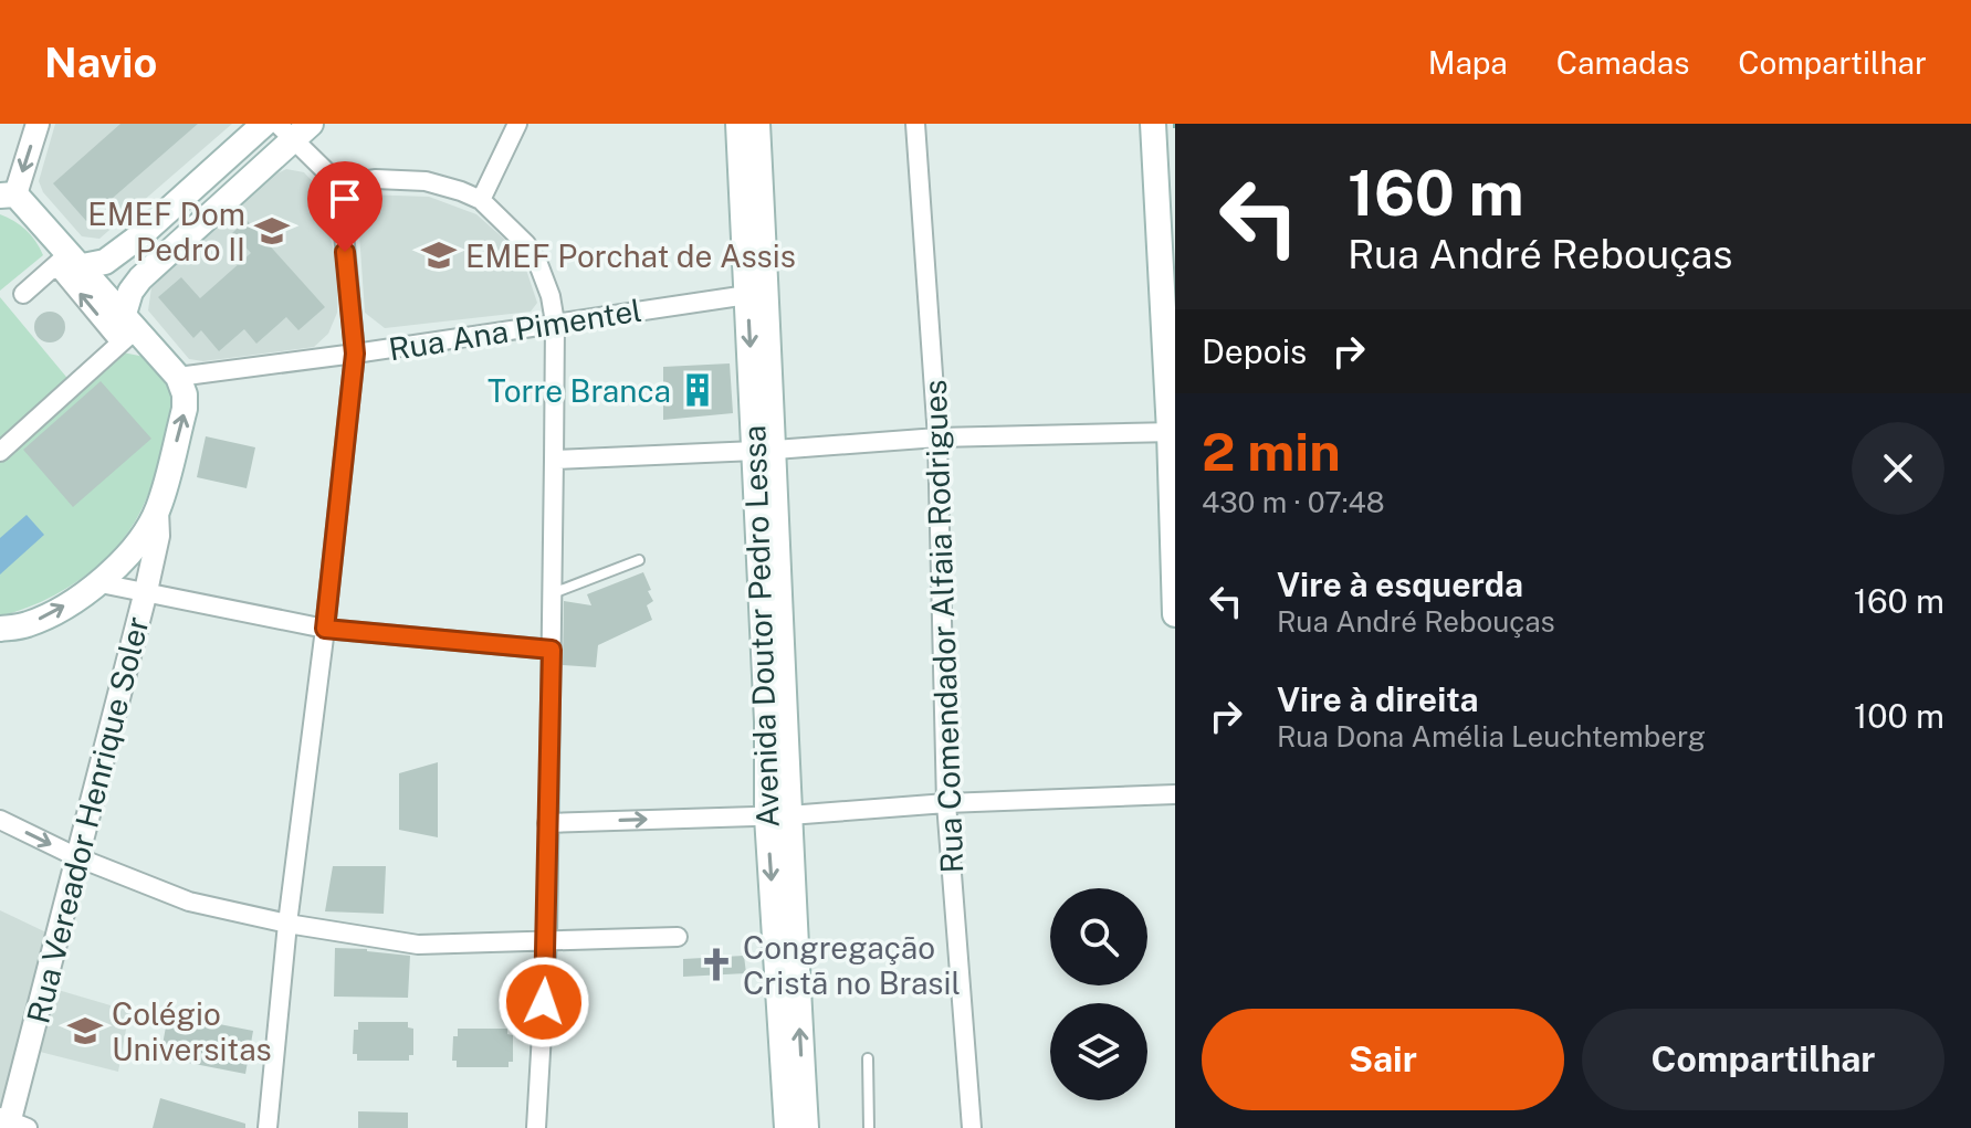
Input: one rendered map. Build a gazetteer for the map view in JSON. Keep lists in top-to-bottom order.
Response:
{
  "streets": {
    "main road": ["Avenida Doutor Pedro Lessa"],
    "street": ["Rua Ana Pimentel", "Rua Comendador Alfaia Rodrigues", "Rua Vereador Henrique Soler"]
  },
  "crossings": [
    ["Rua Ana Pimentel", "Avenida Doutor Pedro Lessa"]
  ],
  "places": {
    "school or university": ["EMEF Dom Pedro II", "EMEF Porchat de Assis", "Colégio Universitas"],
    "building": ["Torre Branca"],
    "church": ["Congregação Cristã no Brasil"]
  },
  "page": {
    "header": "Navio",
    "nav": ["Mapa", "Camadas", "Compartilhar"],
    "turn": ["160 m", "Rua André Rebouças"],
    "then": "Depois",
    "heading": ["2 min", "430 m · 07:48"],
    "list": [
      {
        "name": "Vire à esquerda",
        "note": "Rua André Rebouças",
        "value": "160 m"
      },
      {
        "name": "Vire à direita",
        "note": "Rua Dona Amélia Leuchtemberg",
        "value": "100 m"
      }
    ],
    "buttons": ["Sair", "Compartilhar"]
  }
}
